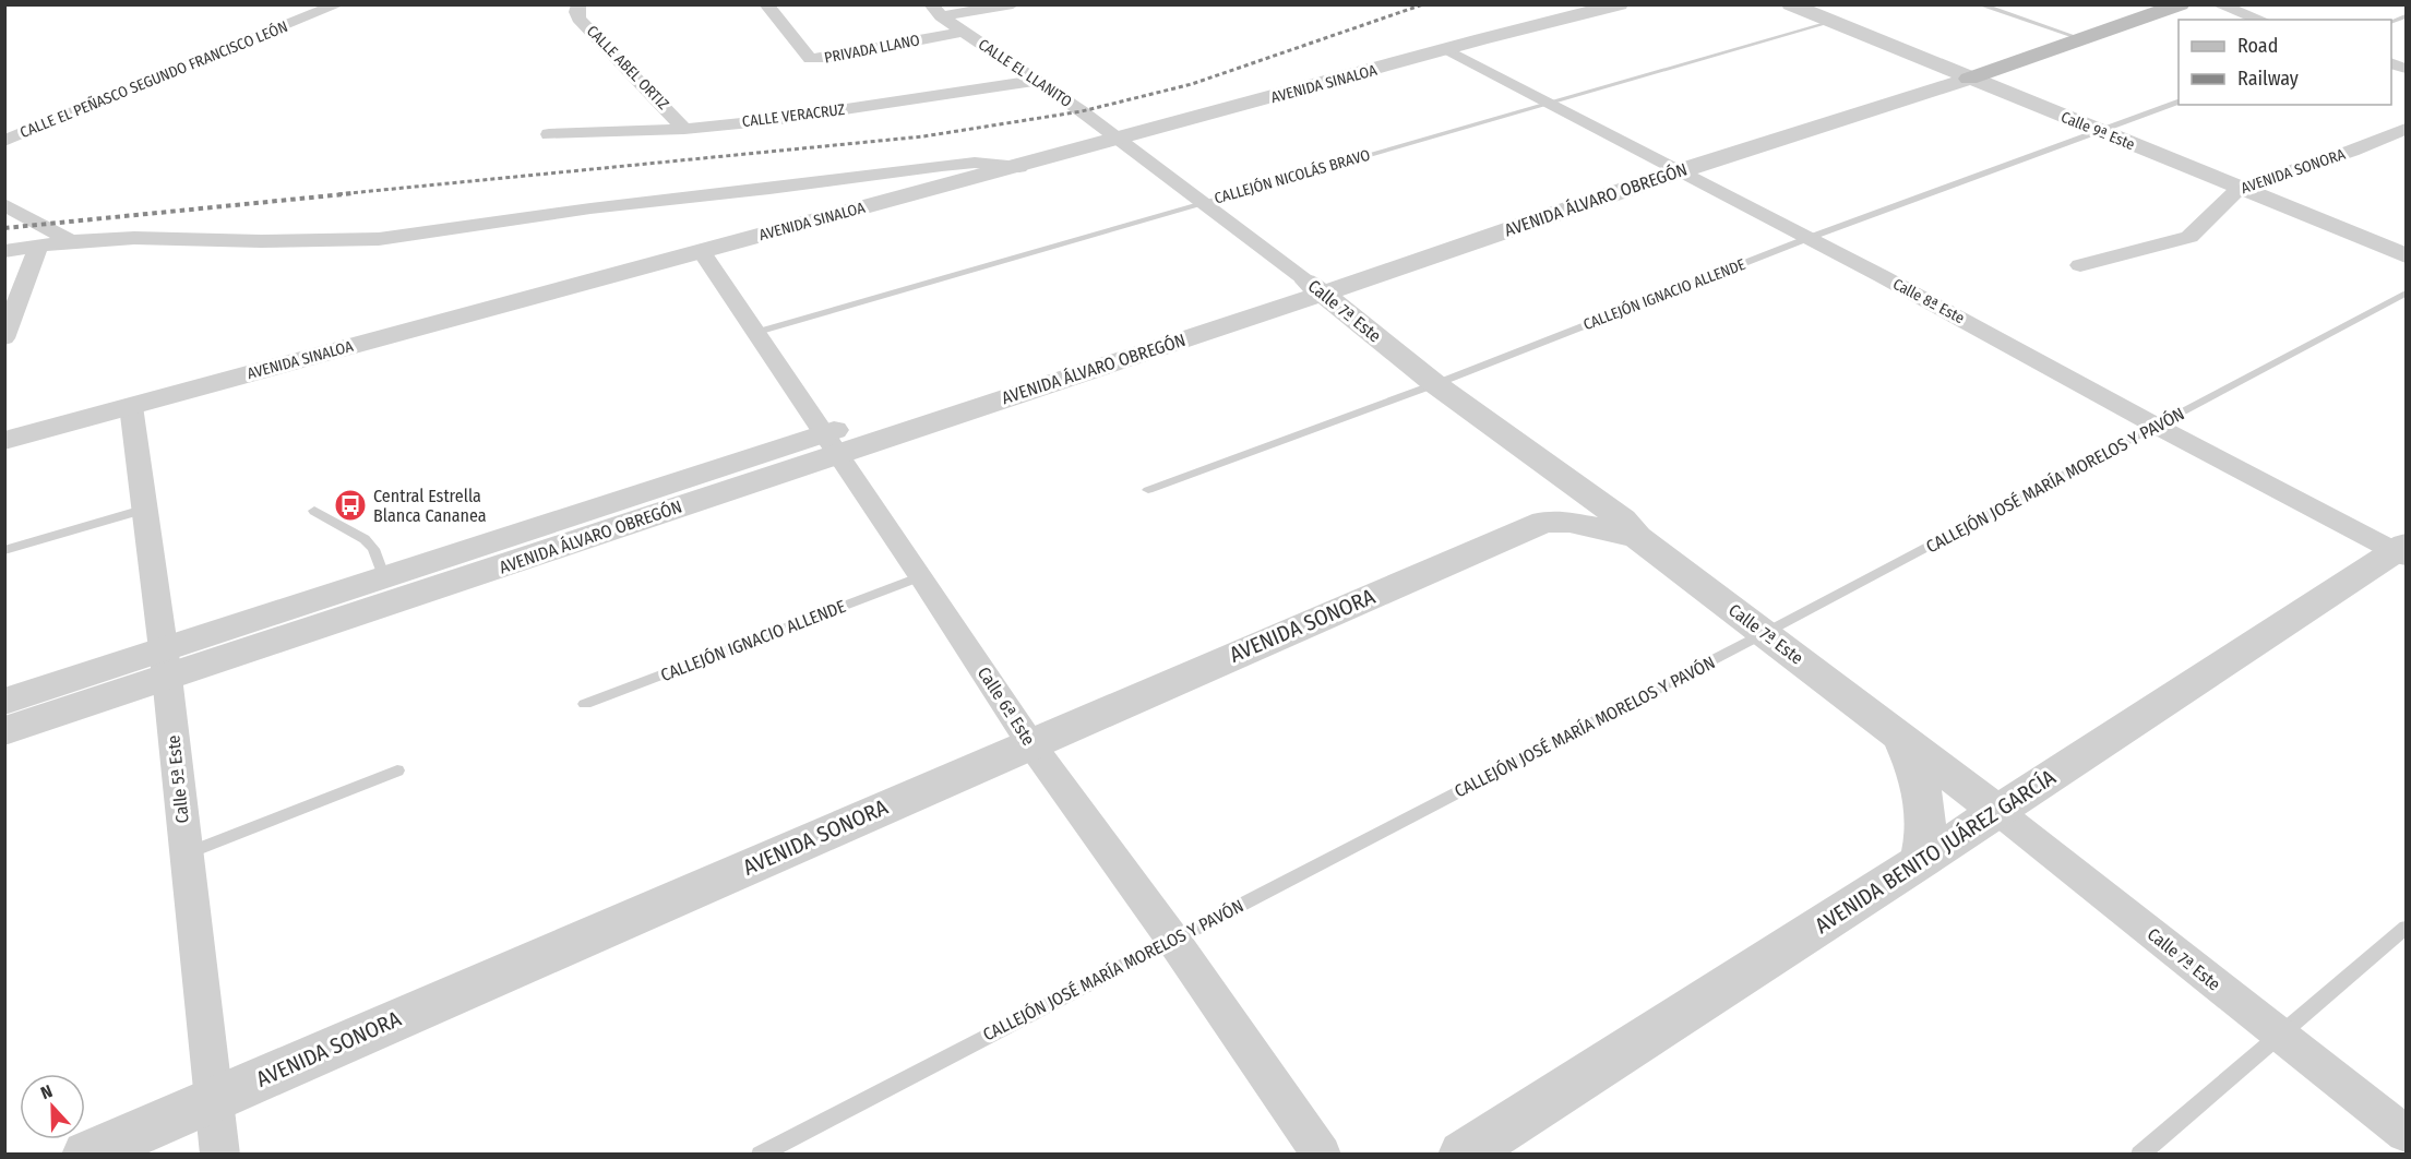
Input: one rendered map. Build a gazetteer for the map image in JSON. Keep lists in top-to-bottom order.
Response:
{
  "streets": {
    "main road": ["AVENIDA ÁLVARO OBREGÓN"],
    "street": [
      "PRIVADA LLANO",
      "CALLE ABEL ORTIZ",
      "CALLE EL LLANITO",
      "CALLE EL PEÑASCO SEGUNDO FRANCISCO LEÓN",
      "AVENIDA SINALOA",
      "CALLE VERACRUZ",
      "Calle 9ª Este",
      "AVENIDA SONORA",
      "Calle 8ª Este",
      "Calle 7ª Este",
      "Calle 6ª Este",
      "Calle 5ª Este",
      "AVENIDA BENITO JUÁREZ GARCÍA"
    ],
    "lane": ["CALLEJÓN NICOLÁS BRAVO", "CALLEJÓN IGNACIO ALLENDE", "CALLEJÓN JOSÉ MARÍA MORELOS Y PAVÓN"]
  },
  "crossings": [
    ["PRIVADA LLANO", "CALLE EL LLANITO"],
    ["CALLE ABEL ORTIZ", "CALLE VERACRUZ"],
    ["CALLE EL LLANITO", "AVENIDA SINALOA"],
    ["CALLE EL LLANITO", "CALLE VERACRUZ"],
    ["CALLE EL LLANITO", "Calle 7ª Este"],
    ["AVENIDA SINALOA", "Calle 8ª Este"],
    ["AVENIDA SINALOA", "Calle 7ª Este"],
    ["AVENIDA SINALOA", "Calle 6ª Este"],
    ["AVENIDA SINALOA", "Calle 5ª Este"],
    ["Calle 9ª Este", "AVENIDA SONORA"],
    ["Calle 9ª Este", "CALLEJÓN NICOLÁS BRAVO"],
    ["Calle 9ª Este", "AVENIDA ÁLVARO OBREGÓN"],
    ["Calle 9ª Este", "CALLEJÓN IGNACIO ALLENDE"],
    ["AVENIDA SONORA", "Calle 7ª Este"],
    ["AVENIDA SONORA", "Calle 6ª Este"],
    ["AVENIDA SONORA", "Calle 5ª Este"],
    ["CALLEJÓN NICOLÁS BRAVO", "Calle 8ª Este"],
    ["CALLEJÓN NICOLÁS BRAVO", "Calle 7ª Este"],
    ["CALLEJÓN NICOLÁS BRAVO", "Calle 6ª Este"],
    ["AVENIDA ÁLVARO OBREGÓN", "Calle 8ª Este"],
    ["AVENIDA ÁLVARO OBREGÓN", "Calle 7ª Este"],
    ["AVENIDA ÁLVARO OBREGÓN", "Calle 6ª Este"],
    ["AVENIDA ÁLVARO OBREGÓN", "Calle 5ª Este"],
    ["CALLEJÓN IGNACIO ALLENDE", "Calle 8ª Este"],
    ["CALLEJÓN IGNACIO ALLENDE", "Calle 7ª Este"],
    ["CALLEJÓN IGNACIO ALLENDE", "Calle 6ª Este"],
    ["Calle 8ª Este", "CALLEJÓN JOSÉ MARÍA MORELOS Y PAVÓN"],
    ["Calle 8ª Este", "AVENIDA BENITO JUÁREZ GARCÍA"],
    ["Calle 7ª Este", "CALLEJÓN JOSÉ MARÍA MORELOS Y PAVÓN"],
    ["Calle 7ª Este", "AVENIDA BENITO JUÁREZ GARCÍA"],
    ["CALLEJÓN JOSÉ MARÍA MORELOS Y PAVÓN", "Calle 6ª Este"]
  ],
  "places": {
    "bus stop": ["Central Estrella Blanca Cananea"]
  },
  "legend": ["Road", "Railway"],
  "north": "top"
}
